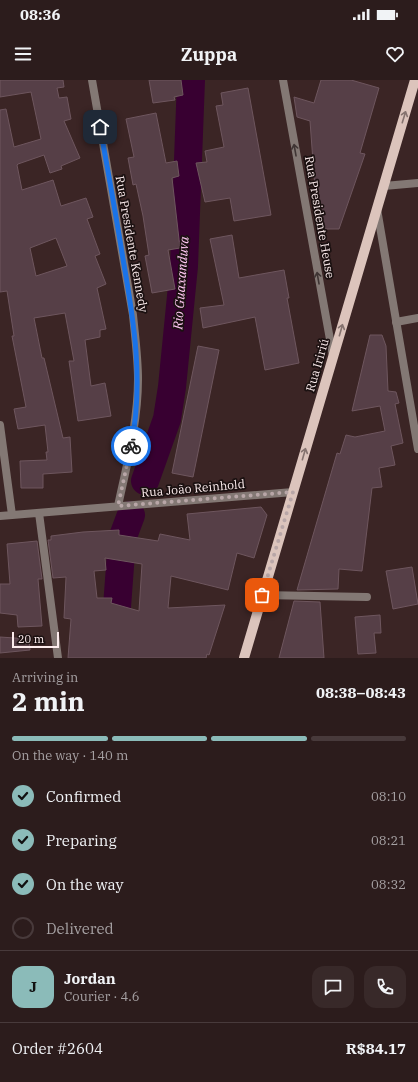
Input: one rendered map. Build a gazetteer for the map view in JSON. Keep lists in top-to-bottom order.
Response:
{
  "streets": {
    "main road": ["Rua Iririú"],
    "street": ["Rua Presidente Heuse", "Rua Presidente Kennedy", "Rua João Reinhold"]
  },
  "crossings": [
    ["Rua Presidente Heuse", "Rua Iririú"],
    ["Rua Presidente Kennedy", "Rua João Reinhold"],
    ["Rua Iririú", "Rua João Reinhold"]
  ],
  "one_way": ["Rua Iririú"],
  "water": ["Rio Guaxanduva"],
  "scale_bar": "20 m",
  "page": {
    "status": "08:36",
    "header": "Zuppa",
    "scale": "20 m",
    "heading": ["2 min", "Arriving in", "08:38–08:43"],
    "panel": [
      "Jordan",
      "Courier · 4.6",
      "Order #2604",
      "R$84.17"
    ],
    "bar": "On the way · 140 m",
    "list": [
      ["Confirmed", "08:10"],
      ["Preparing", "08:21"],
      ["On the way", "08:32"],
      "Delivered"
    ],
    "round": "J"
  }
}
